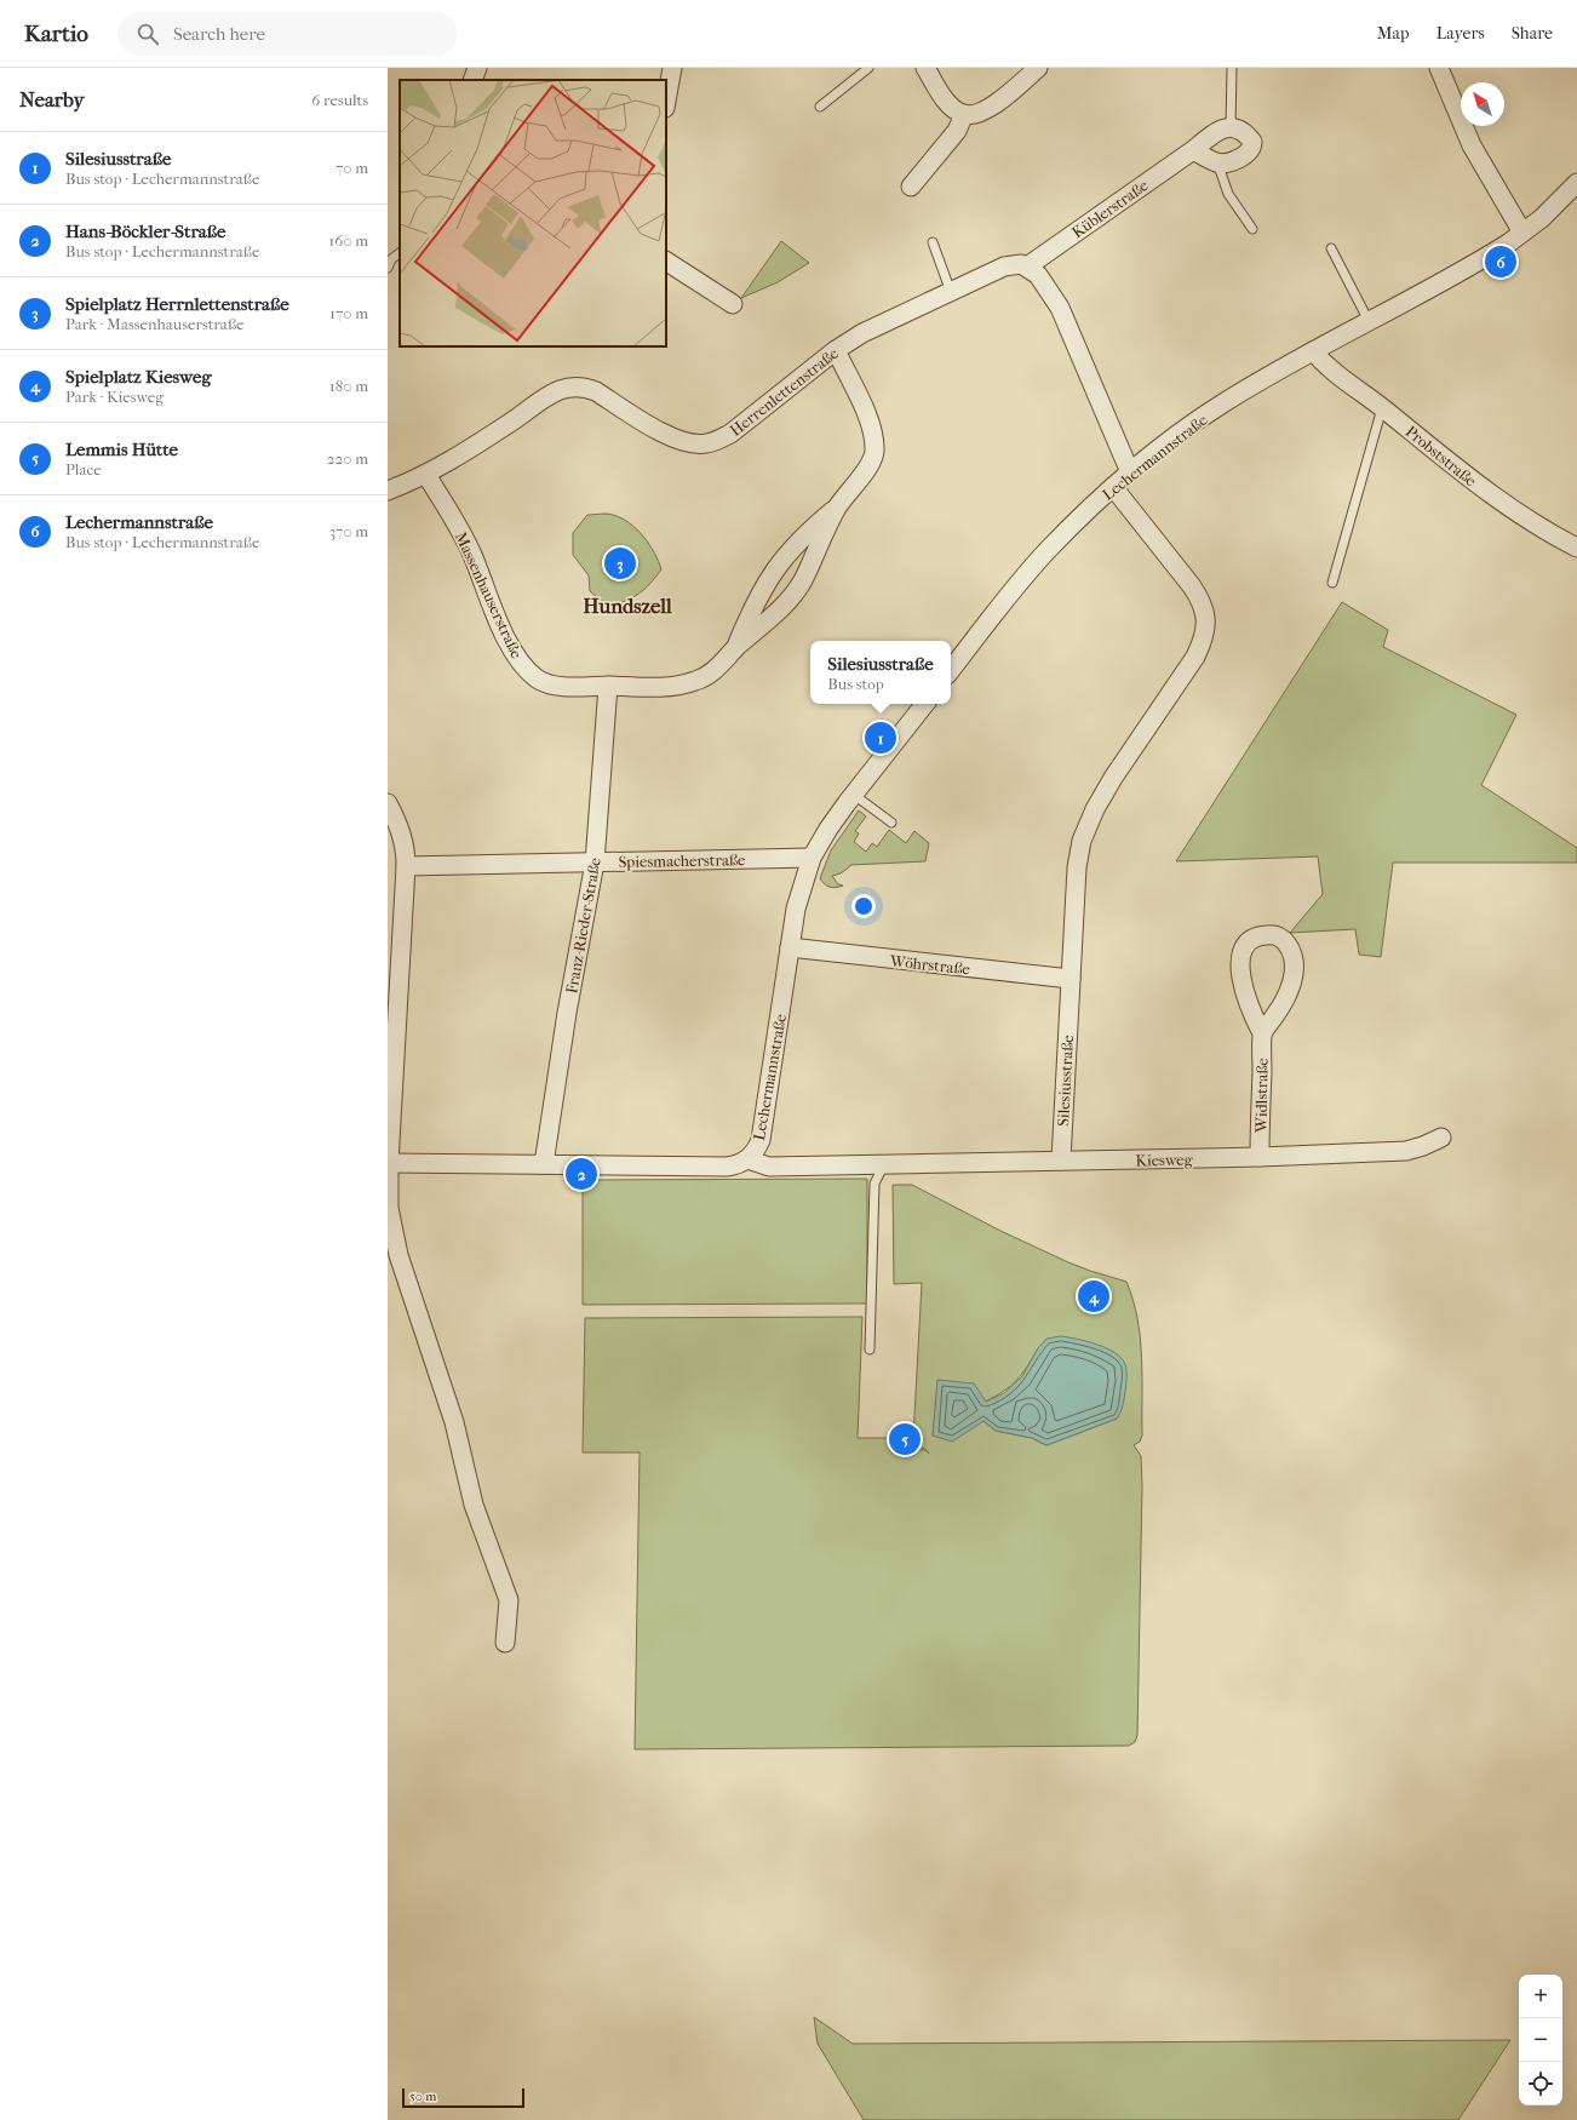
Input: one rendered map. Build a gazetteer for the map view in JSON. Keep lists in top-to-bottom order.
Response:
{
  "streets": {
    "street": [
      "Küblerstraße",
      "Herrenlettenstraße",
      "Probststraße",
      "Lechermannstraße",
      "Massenhauserstraße",
      "Spiesmacherstraße",
      "Franz-Rieder-Straße",
      "Wöhrstraße",
      "Silesiusstraße",
      "Widlstraße",
      "Kiesweg"
    ]
  },
  "crossings": [
    ["Küblerstraße", "Herrenlettenstraße"],
    ["Herrenlettenstraße", "Massenhauserstraße"],
    ["Probststraße", "Lechermannstraße"],
    ["Lechermannstraße", "Spiesmacherstraße"],
    ["Lechermannstraße", "Franz-Rieder-Straße"],
    ["Lechermannstraße", "Wöhrstraße"],
    ["Lechermannstraße", "Silesiusstraße"],
    ["Lechermannstraße", "Kiesweg"],
    ["Massenhauserstraße", "Franz-Rieder-Straße"],
    ["Spiesmacherstraße", "Franz-Rieder-Straße"],
    ["Wöhrstraße", "Silesiusstraße"],
    ["Silesiusstraße", "Kiesweg"],
    ["Widlstraße", "Kiesweg"]
  ],
  "districts": ["Hundszell"],
  "scale_bar": "50 m",
  "north": "top left",
  "page": {
    "header": "Kartio",
    "search": "Search here",
    "nav": ["Map", "Layers", "Share"],
    "heading": ["Nearby", "6 results"],
    "list": [
      {
        "mark": "1",
        "name": "Silesiusstraße",
        "note": "Bus stop · Lechermannstraße",
        "value": "70 m"
      },
      {
        "mark": "2",
        "name": "Hans-Böckler-Straße",
        "note": "Bus stop · Lechermannstraße",
        "value": "160 m"
      },
      {
        "mark": "3",
        "name": "Spielplatz Herrnlettenstraße",
        "note": "Park · Massenhauserstraße",
        "value": "170 m"
      },
      {
        "mark": "4",
        "name": "Spielplatz Kiesweg",
        "note": "Park · Kiesweg",
        "value": "180 m"
      },
      {
        "mark": "5",
        "name": "Lemmis Hütte",
        "note": "Place",
        "value": "220 m"
      },
      {
        "mark": "6",
        "name": "Lechermannstraße",
        "note": "Bus stop · Lechermannstraße",
        "value": "370 m"
      }
    ],
    "pins": [
      "6",
      "3",
      "1",
      "2",
      "4",
      "5"
    ],
    "popup": ["Silesiusstraße", "Bus stop"],
    "map_buttons": ["+", "−"],
    "scale": "50 m"
  }
}
